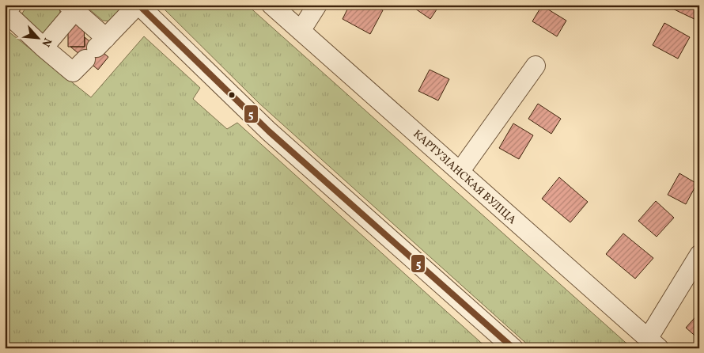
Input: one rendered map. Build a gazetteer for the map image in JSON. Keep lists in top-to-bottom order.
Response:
{
  "streets": {
    "street": ["КАРТУЗІАНСКАЯ ВУЛІЦА"]
  },
  "lines": ["transit line 5"],
  "north": "bottom right"
}
